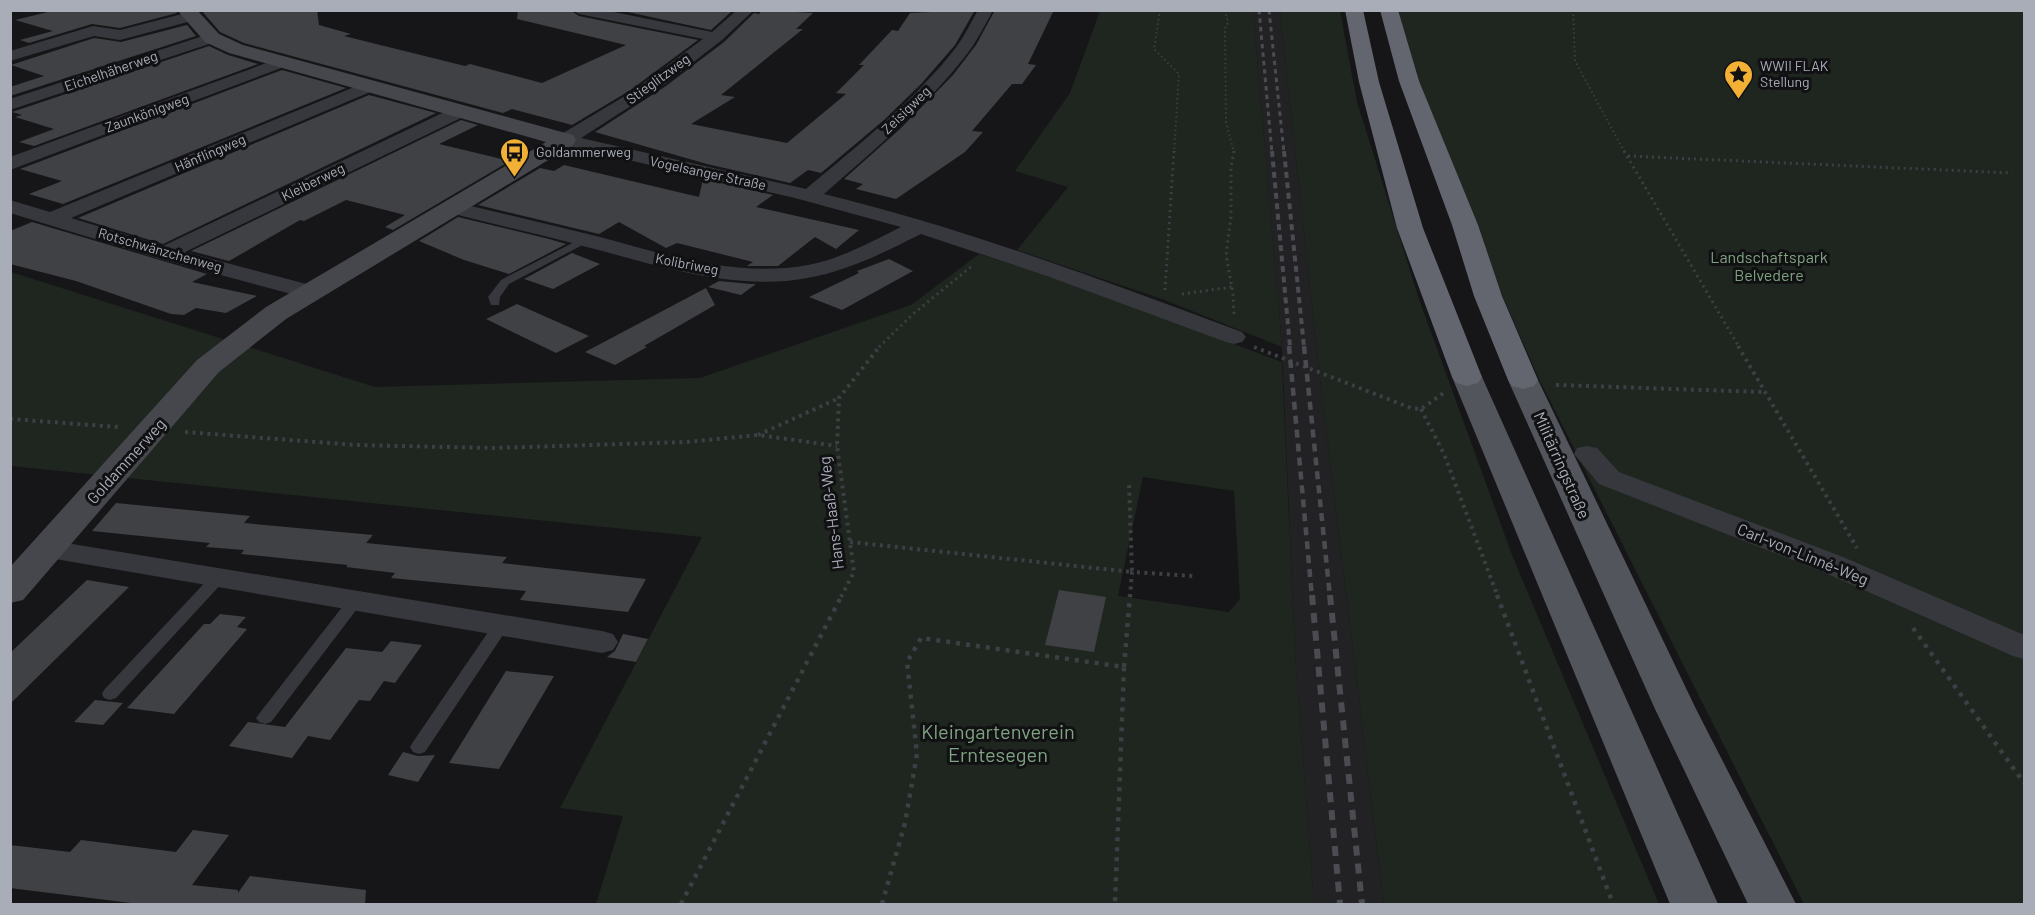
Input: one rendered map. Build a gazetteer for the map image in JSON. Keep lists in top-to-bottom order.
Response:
{
  "streets": {
    "highway": ["Militärringstraße"],
    "street": [
      "Eichelhäherweg",
      "Stieglitzweg",
      "Zeisigweg",
      "Zaunkönigweg",
      "Hänflingweg",
      "Vogelsanger Straße",
      "Kleiberweg",
      "Rotschwänzchenweg",
      "Kolibriweg",
      "Goldammerweg",
      "Carl-von-Linné-Weg"
    ],
    "path": ["Hans-Haaß-Weg"]
  },
  "crossings": [
    ["Eichelhäherweg", "Vogelsanger Straße"],
    ["Stieglitzweg", "Vogelsanger Straße"],
    ["Stieglitzweg", "Goldammerweg"],
    ["Zeisigweg", "Vogelsanger Straße"],
    ["Zaunkönigweg", "Vogelsanger Straße"],
    ["Hänflingweg", "Vogelsanger Straße"],
    ["Hänflingweg", "Rotschwänzchenweg"],
    ["Vogelsanger Straße", "Kleiberweg"],
    ["Vogelsanger Straße", "Kolibriweg"],
    ["Vogelsanger Straße", "Goldammerweg"],
    ["Kleiberweg", "Rotschwänzchenweg"],
    ["Rotschwänzchenweg", "Goldammerweg"],
    ["Kolibriweg", "Goldammerweg"]
  ],
  "parks": ["Landschaftspark Belvedere", "Kleingartenverein Erntesegen"],
  "places": {
    "place": ["WWII FLAK Stellung"],
    "bus stop": ["Goldammerweg"]
  }
}
